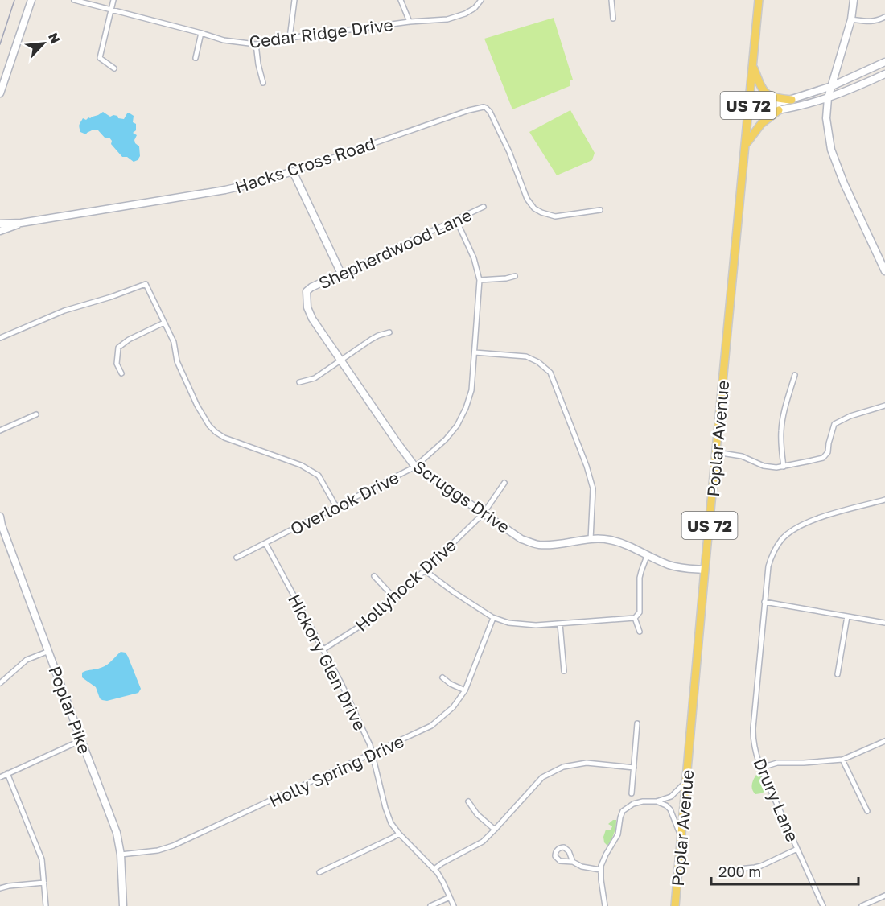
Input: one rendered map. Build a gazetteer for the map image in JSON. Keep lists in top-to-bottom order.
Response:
{
  "streets": {
    "main road": ["US 72", "Poplar Avenue"],
    "street": [
      "Cedar Ridge Drive",
      "Hacks Cross Road",
      "Shepherdwood Lane",
      "Scruggs Drive",
      "Overlook Drive",
      "Hollyhock Drive",
      "Hickory Glen Drive",
      "Poplar Pike",
      "Holly Spring Drive",
      "Drury Lane"
    ]
  },
  "crossings": [
    ["Shepherdwood Lane", "Scruggs Drive"],
    ["Shepherdwood Lane", "Overlook Drive"],
    ["Poplar Avenue", "Scruggs Drive"],
    ["Scruggs Drive", "Overlook Drive"],
    ["Scruggs Drive", "Hollyhock Drive"],
    ["Overlook Drive", "Hickory Glen Drive"],
    ["Hollyhock Drive", "Hickory Glen Drive"],
    ["Hickory Glen Drive", "Holly Spring Drive"],
    ["Poplar Pike", "Holly Spring Drive"]
  ],
  "scale_bar": "200 m",
  "north": "top right"
}
